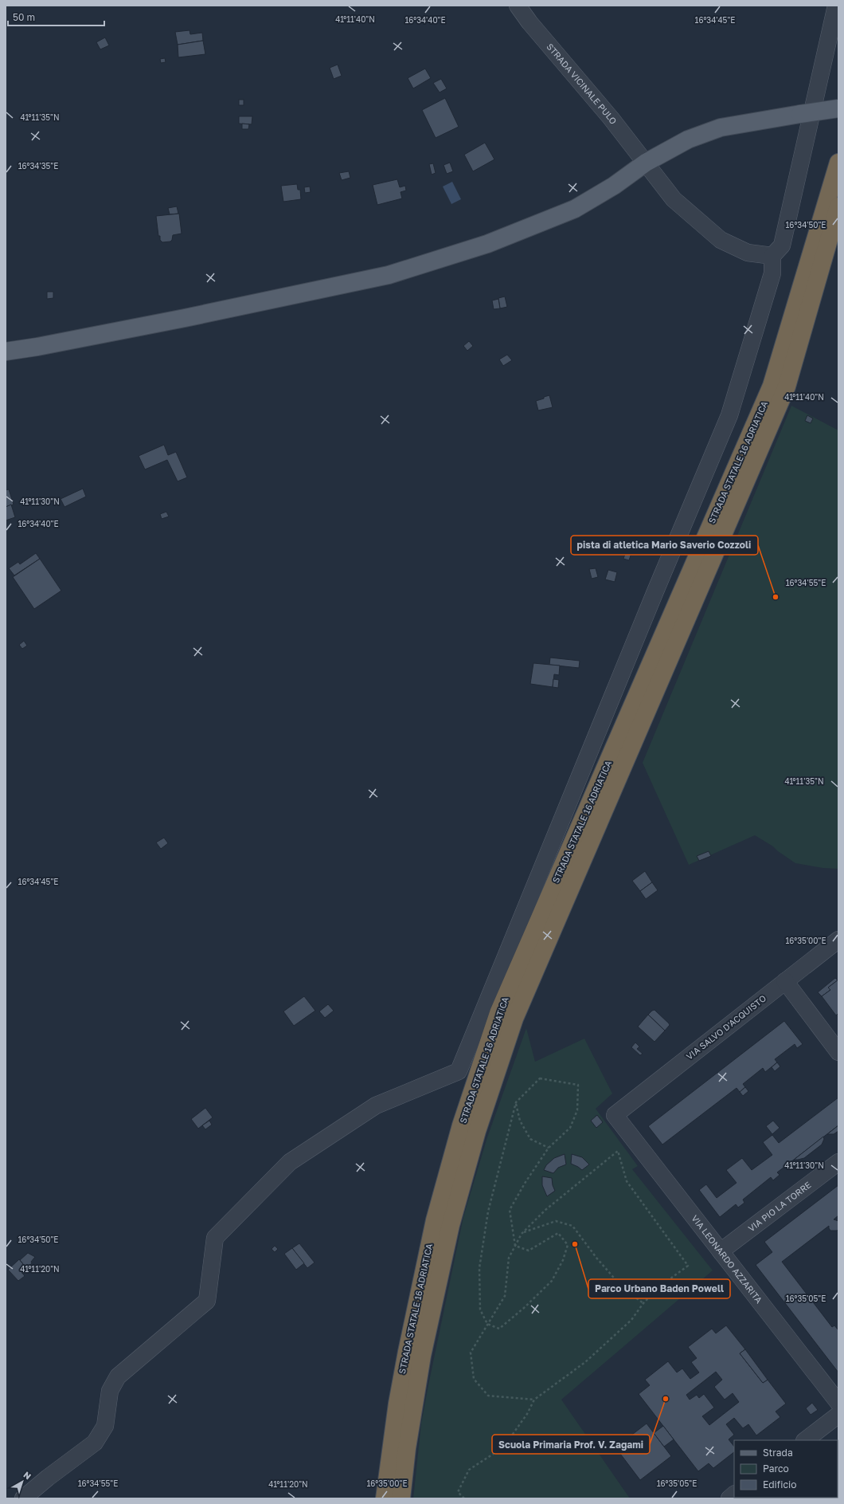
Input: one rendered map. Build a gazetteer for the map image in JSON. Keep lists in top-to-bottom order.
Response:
{
  "streets": {
    "highway": ["STRADA STATALE 16 ADRIATICA"],
    "street": [
      "STRADA VICINALE PULO",
      "VIA SALVO D'ACQUISTO",
      "VIA PIO LA TORRE",
      "VIA LEONARDO AZZARITA"
    ]
  },
  "crossings": [
    ["VIA SALVO D'ACQUISTO", "VIA LEONARDO AZZARITA"],
    ["VIA PIO LA TORRE", "VIA LEONARDO AZZARITA"]
  ],
  "places": ["pista di atletica Mario Saverio Cozzoli", "Parco Urbano Baden Powell", "Scuola Primaria Prof. V. Zagami"],
  "legend": ["Strada", "Parco", "Edificio"],
  "scale_bar": "50 m",
  "north": "top right",
  "coordinates": [
    "41°11'40\"N",
    "16°34'40\"E",
    "16°34'45\"E",
    "41°11'35\"N",
    "16°34'35\"E",
    "16°34'50\"E",
    "41°11'30\"N",
    "16°34'55\"E",
    "16°35'00\"E",
    "41°11'20\"N",
    "16°35'05\"E"
  ]
}
